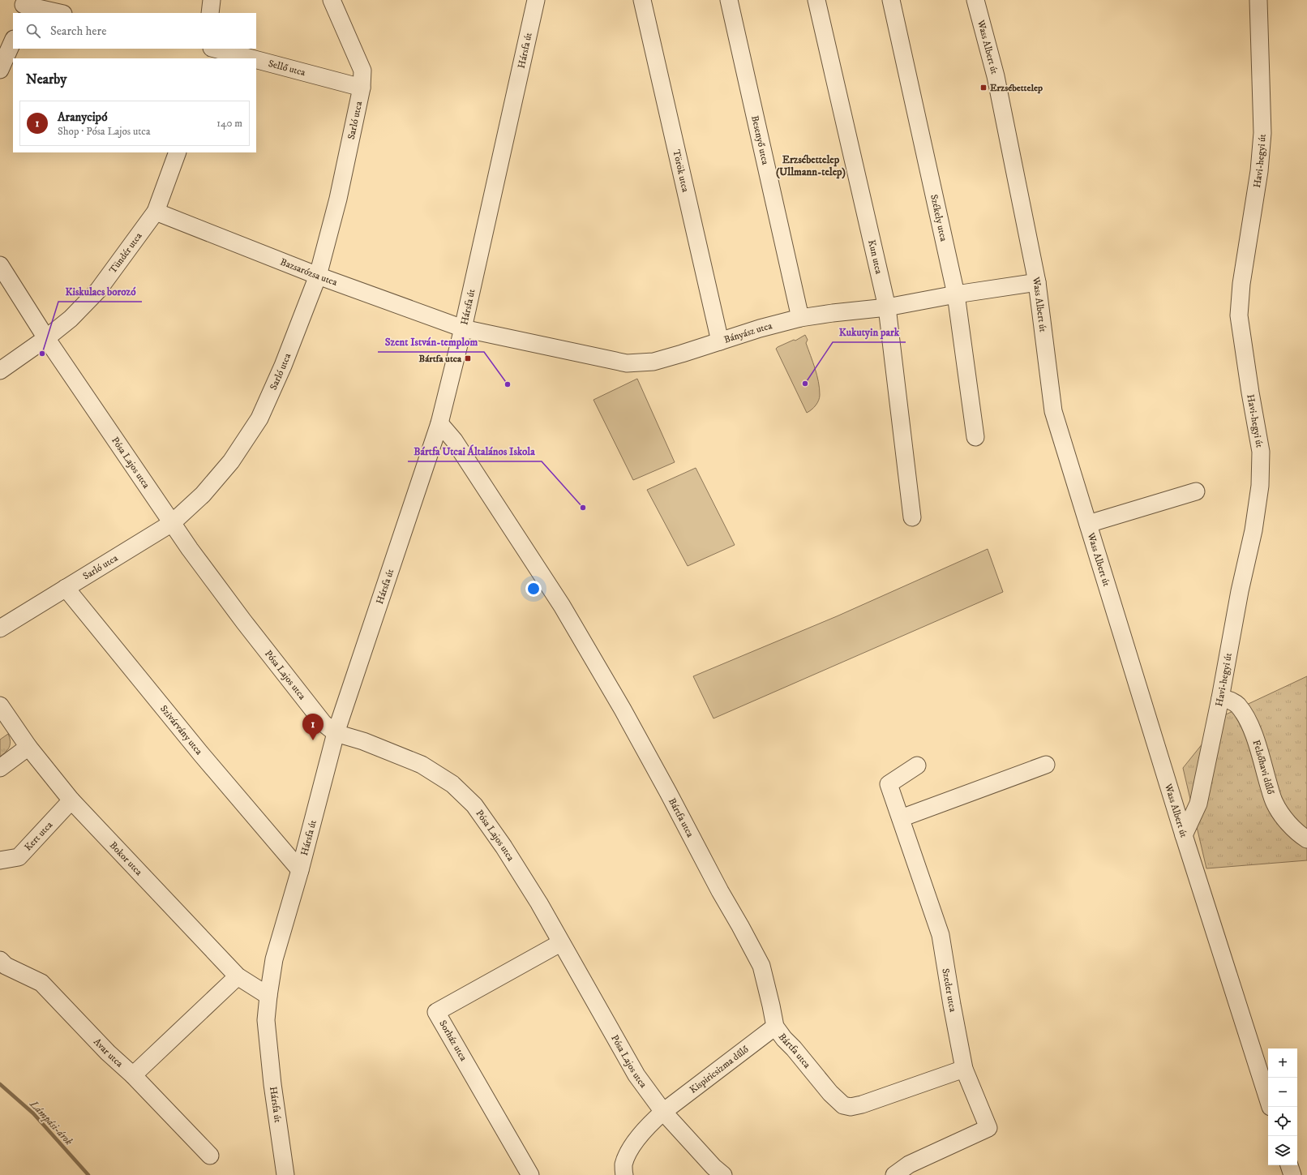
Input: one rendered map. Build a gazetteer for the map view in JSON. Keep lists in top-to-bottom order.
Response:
{
  "streets": {
    "street": [
      "Wass Albert út",
      "Hársfa út",
      "Sellő utca",
      "Sarló utca",
      "Besenyő utca",
      "Havi-hegyi út",
      "Török utca",
      "Székely utca",
      "Tündér utca",
      "Kun utca",
      "Bazsarózsa utca",
      "Bányász utca",
      "Pósa Lajos utca",
      "Szivárvány utca",
      "Felsőhavi dűlő",
      "Bártfa utca",
      "Kert utca",
      "Bokor utca",
      "Szeder utca",
      "Sorház utca",
      "Avar utca",
      "Kispiricsizma dűlő"
    ]
  },
  "crossings": [
    ["Wass Albert út", "Havi-hegyi út"],
    ["Wass Albert út", "Bányász utca"],
    ["Hársfa út", "Bazsarózsa utca"],
    ["Hársfa út", "Bányász utca"],
    ["Hársfa út", "Pósa Lajos utca"],
    ["Hársfa út", "Szivárvány utca"],
    ["Hársfa út", "Bártfa utca"],
    ["Hársfa út", "Bokor utca"],
    ["Sellő utca", "Sarló utca"],
    ["Sarló utca", "Bazsarózsa utca"],
    ["Sarló utca", "Pósa Lajos utca"],
    ["Sarló utca", "Szivárvány utca"],
    ["Besenyő utca", "Bányász utca"],
    ["Havi-hegyi út", "Felsőhavi dűlő"],
    ["Török utca", "Bányász utca"],
    ["Székely utca", "Bányász utca"],
    ["Tündér utca", "Bazsarózsa utca"],
    ["Tündér utca", "Pósa Lajos utca"],
    ["Kun utca", "Bányász utca"],
    ["Bazsarózsa utca", "Bányász utca"],
    ["Pósa Lajos utca", "Sorház utca"],
    ["Pósa Lajos utca", "Kispiricsizma dűlő"],
    ["Bártfa utca", "Szeder utca"],
    ["Bártfa utca", "Kispiricsizma dűlő"],
    ["Kert utca", "Bokor utca"]
  ],
  "districts": ["Erzsébettelep (Ullmann-telep)"],
  "water": ["Lámpási-árok"],
  "places": {
    "transit": ["Erzsébettelep", "Bártfa utca"],
    "other": [
      "Kiskulacs borozó",
      "Kukutyin park",
      "Szent István-templom",
      "Bártfa Utcai Általános Iskola"
    ]
  },
  "page": {
    "search": "Search here",
    "heading": "Nearby",
    "list": [
      {
        "mark": "1",
        "name": "Aranycipó",
        "note": "Shop · Pósa Lajos utca",
        "value": "140 m"
      }
    ],
    "pins": "1",
    "map_buttons": ["+", "−"]
  }
}
